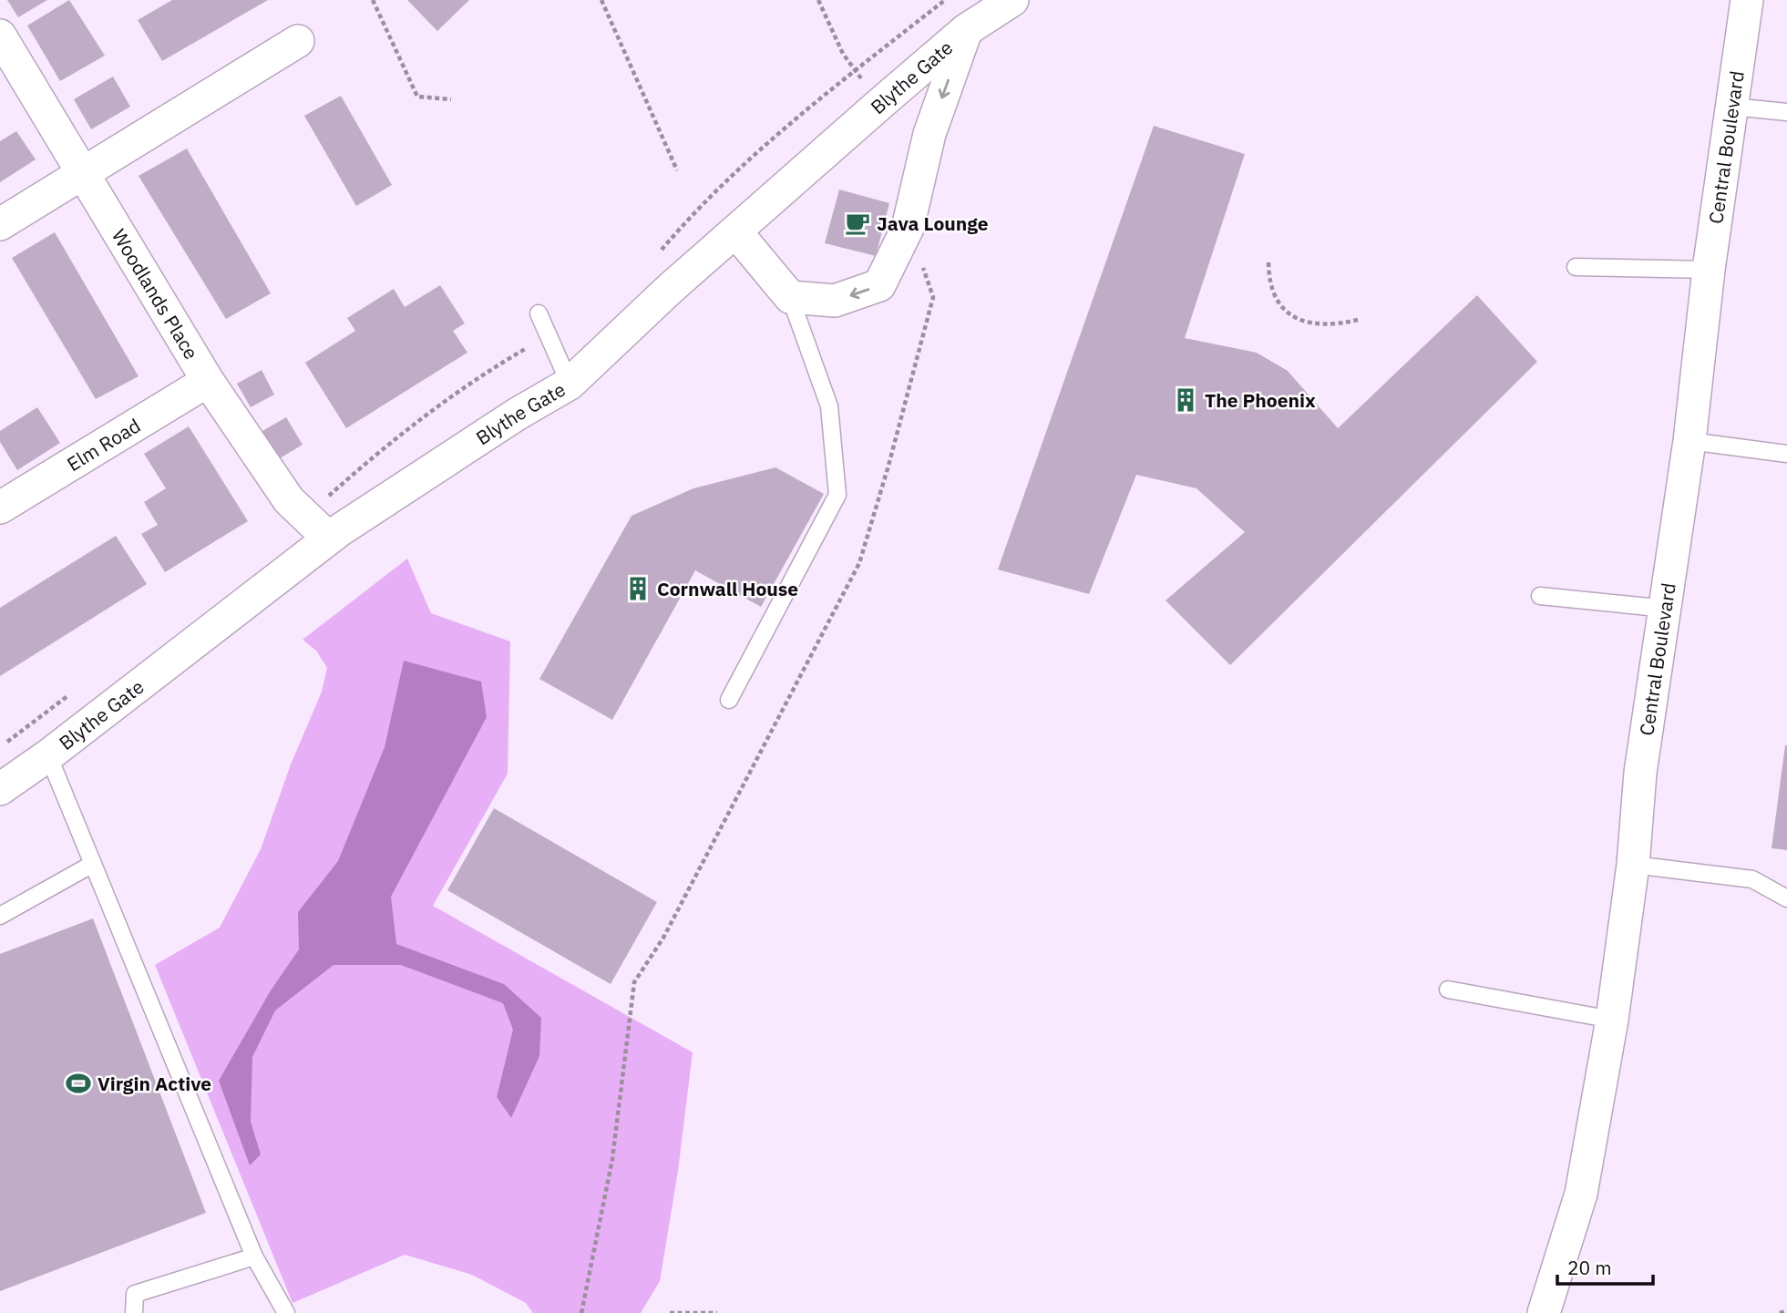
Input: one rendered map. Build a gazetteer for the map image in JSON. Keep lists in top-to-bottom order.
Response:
{
  "streets": {
    "street": [
      "Blythe Gate",
      "Central Boulevard",
      "Woodlands Place",
      "Elm Road"
    ]
  },
  "crossings": [
    ["Blythe Gate", "Woodlands Place"],
    ["Woodlands Place", "Elm Road"]
  ],
  "places": {
    "cafe": ["Java Lounge"],
    "building": ["The Phoenix", "Cornwall House"],
    "sports": ["Virgin Active"]
  },
  "scale_bar": "20 m"
}
